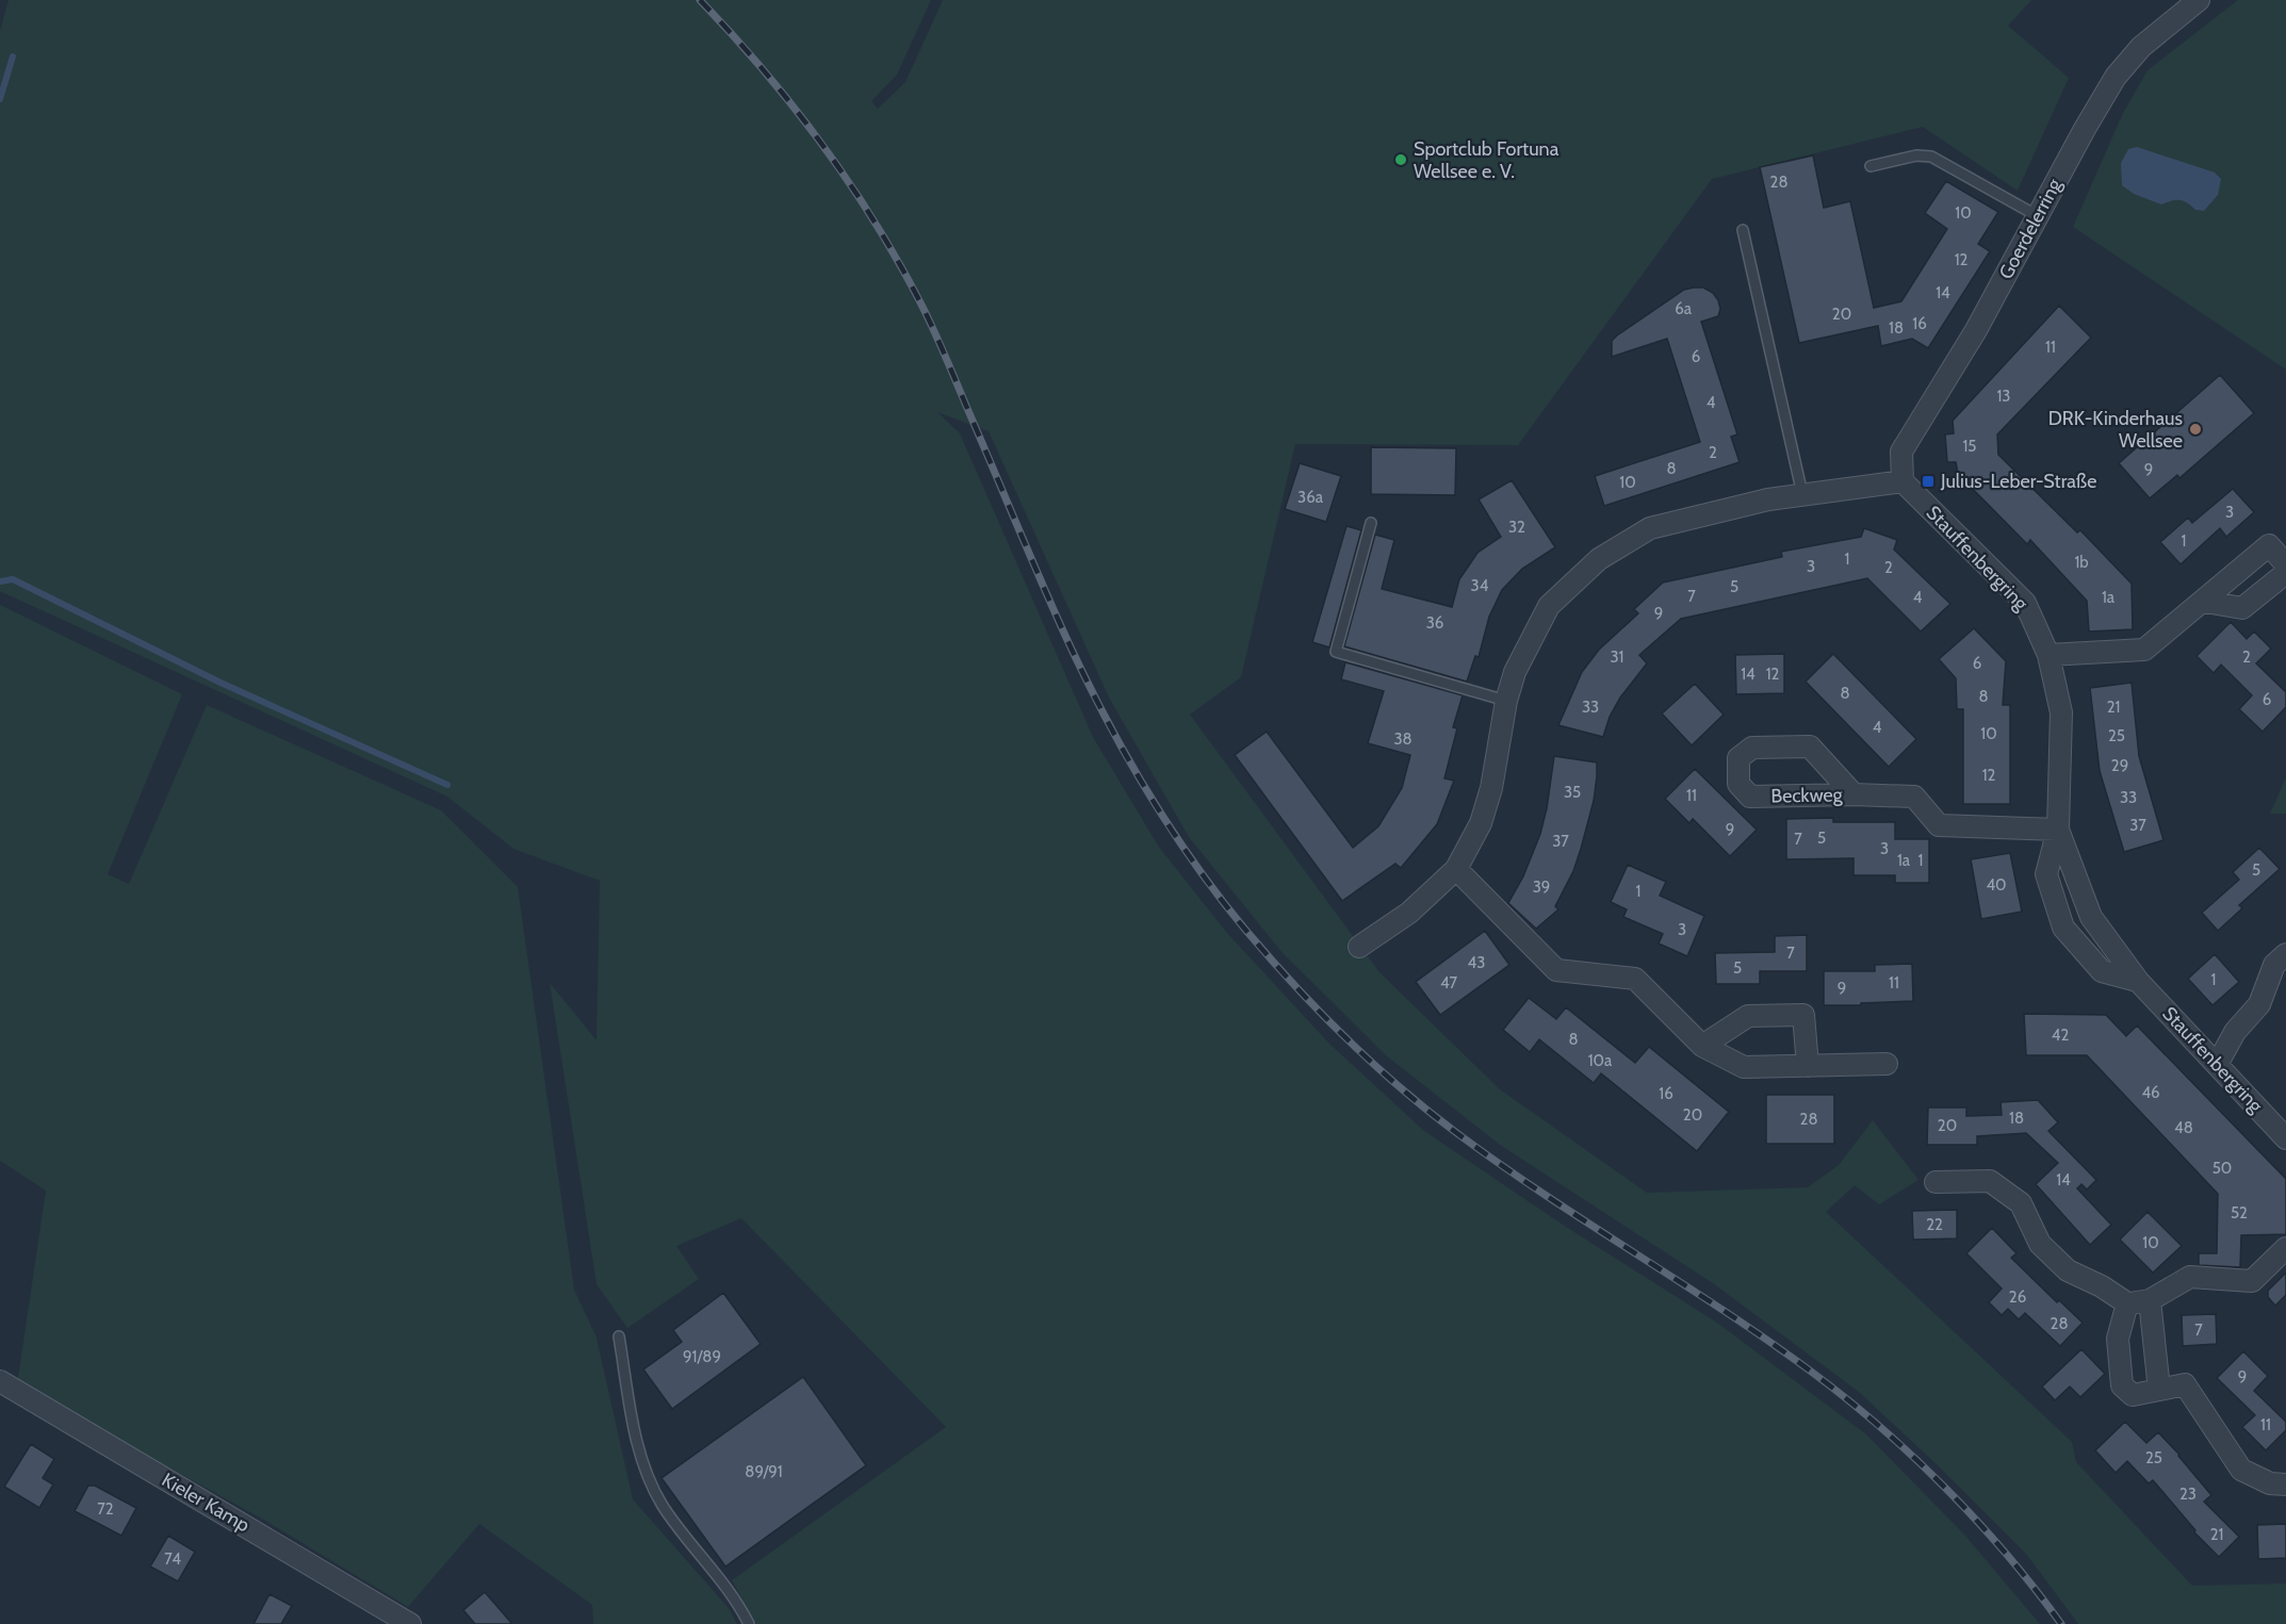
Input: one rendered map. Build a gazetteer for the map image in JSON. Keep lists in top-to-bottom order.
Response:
{
  "streets": {
    "street": [
      "Goerdelerring",
      "Stauffenbergring",
      "Beckweg",
      "Kieler Kamp"
    ]
  },
  "crossings": [
    ["Goerdelerring", "Stauffenbergring"],
    ["Stauffenbergring", "Beckweg"]
  ],
  "places": {
    "other": ["Sportclub Fortuna Wellsee e. V.", "DRK-Kinderhaus Wellsee"],
    "transit": ["Julius-Leber-Straße"]
  },
  "house_numbers": [
    "28",
    "10",
    "12",
    "14",
    "6a",
    "20",
    "16",
    "18",
    "11",
    "6",
    "13",
    "4",
    "15",
    "2",
    "8",
    "9",
    "10",
    "36a",
    "3",
    "32",
    "1",
    "1",
    "1b",
    "3",
    "2",
    "34",
    "5",
    "7",
    "4",
    "1a",
    "9",
    "36",
    "31",
    "2",
    "6",
    "14",
    "12",
    "8",
    "8",
    "6",
    "33",
    "21",
    "4",
    "10",
    "25",
    "38",
    "29",
    "12",
    "35",
    "11",
    "33",
    "37",
    "9",
    "5",
    "7",
    "37",
    "3",
    "1a",
    "1",
    "5",
    "40",
    "39",
    "1",
    "3",
    "7",
    "43",
    "5",
    "1",
    "47",
    "11",
    "9",
    "42",
    "8",
    "10a",
    "46",
    "16",
    "20",
    "18",
    "28",
    "20",
    "48",
    "50",
    "14",
    "52",
    "22",
    "10",
    "26",
    "28",
    "7",
    "91/89",
    "9",
    "11",
    "25",
    "89/91",
    "23",
    "72",
    "21",
    "74"
  ]
}
